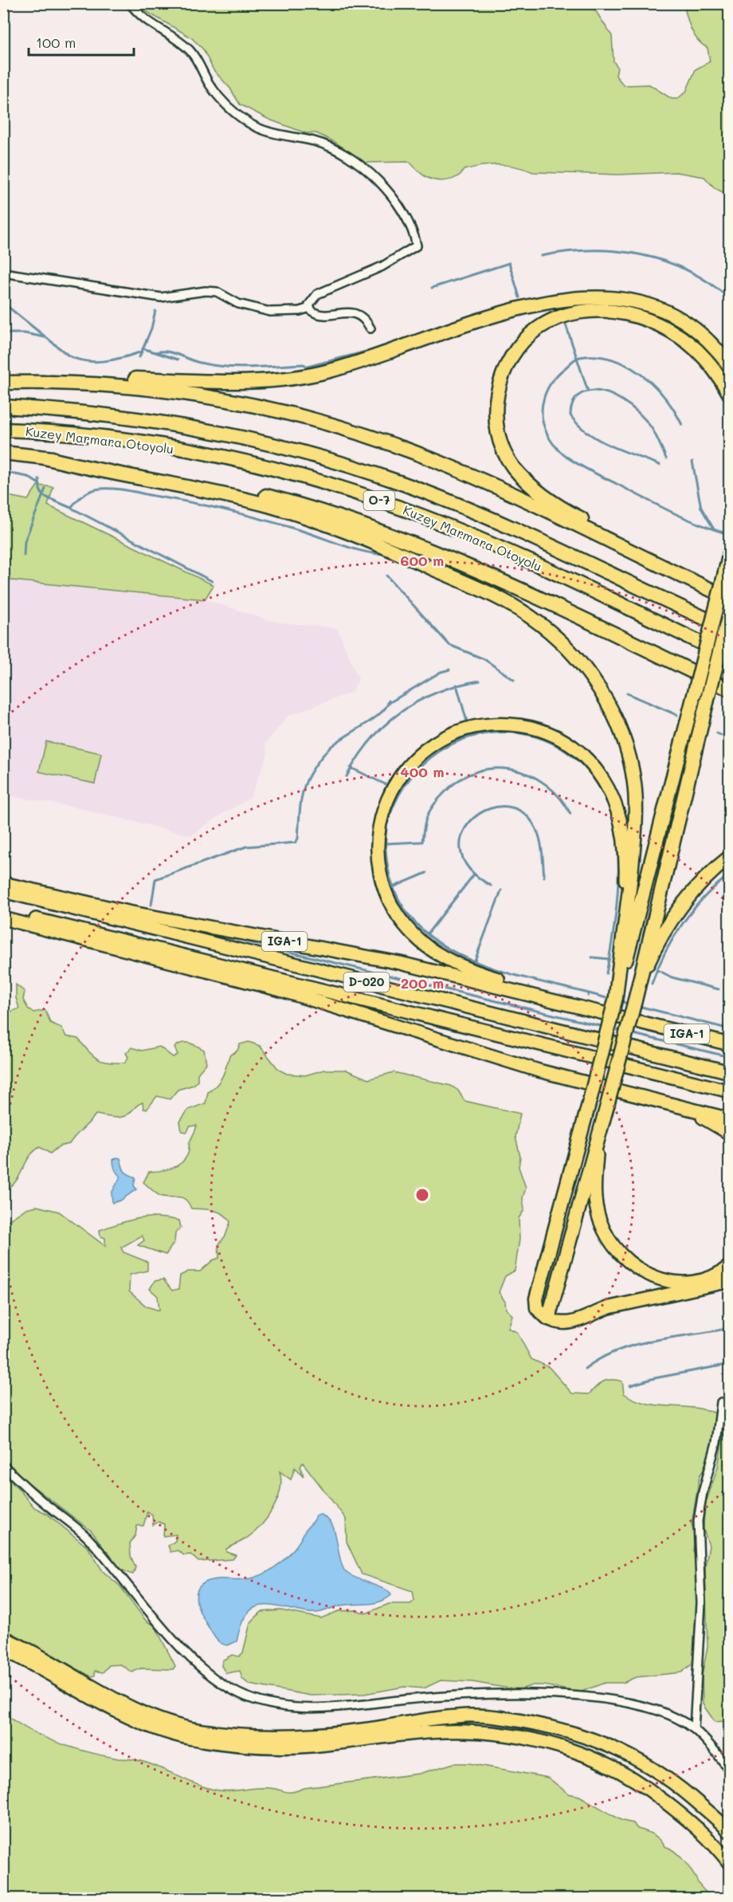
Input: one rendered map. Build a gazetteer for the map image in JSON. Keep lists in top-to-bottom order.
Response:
{
  "streets": {
    "highway": ["Kuzey Marmara Otoyolu", "O-7"],
    "main road": ["IGA-1", "D-020"]
  },
  "scale_bar": "100 m",
  "rings": ["600 m", "400 m", "200 m"]
}
